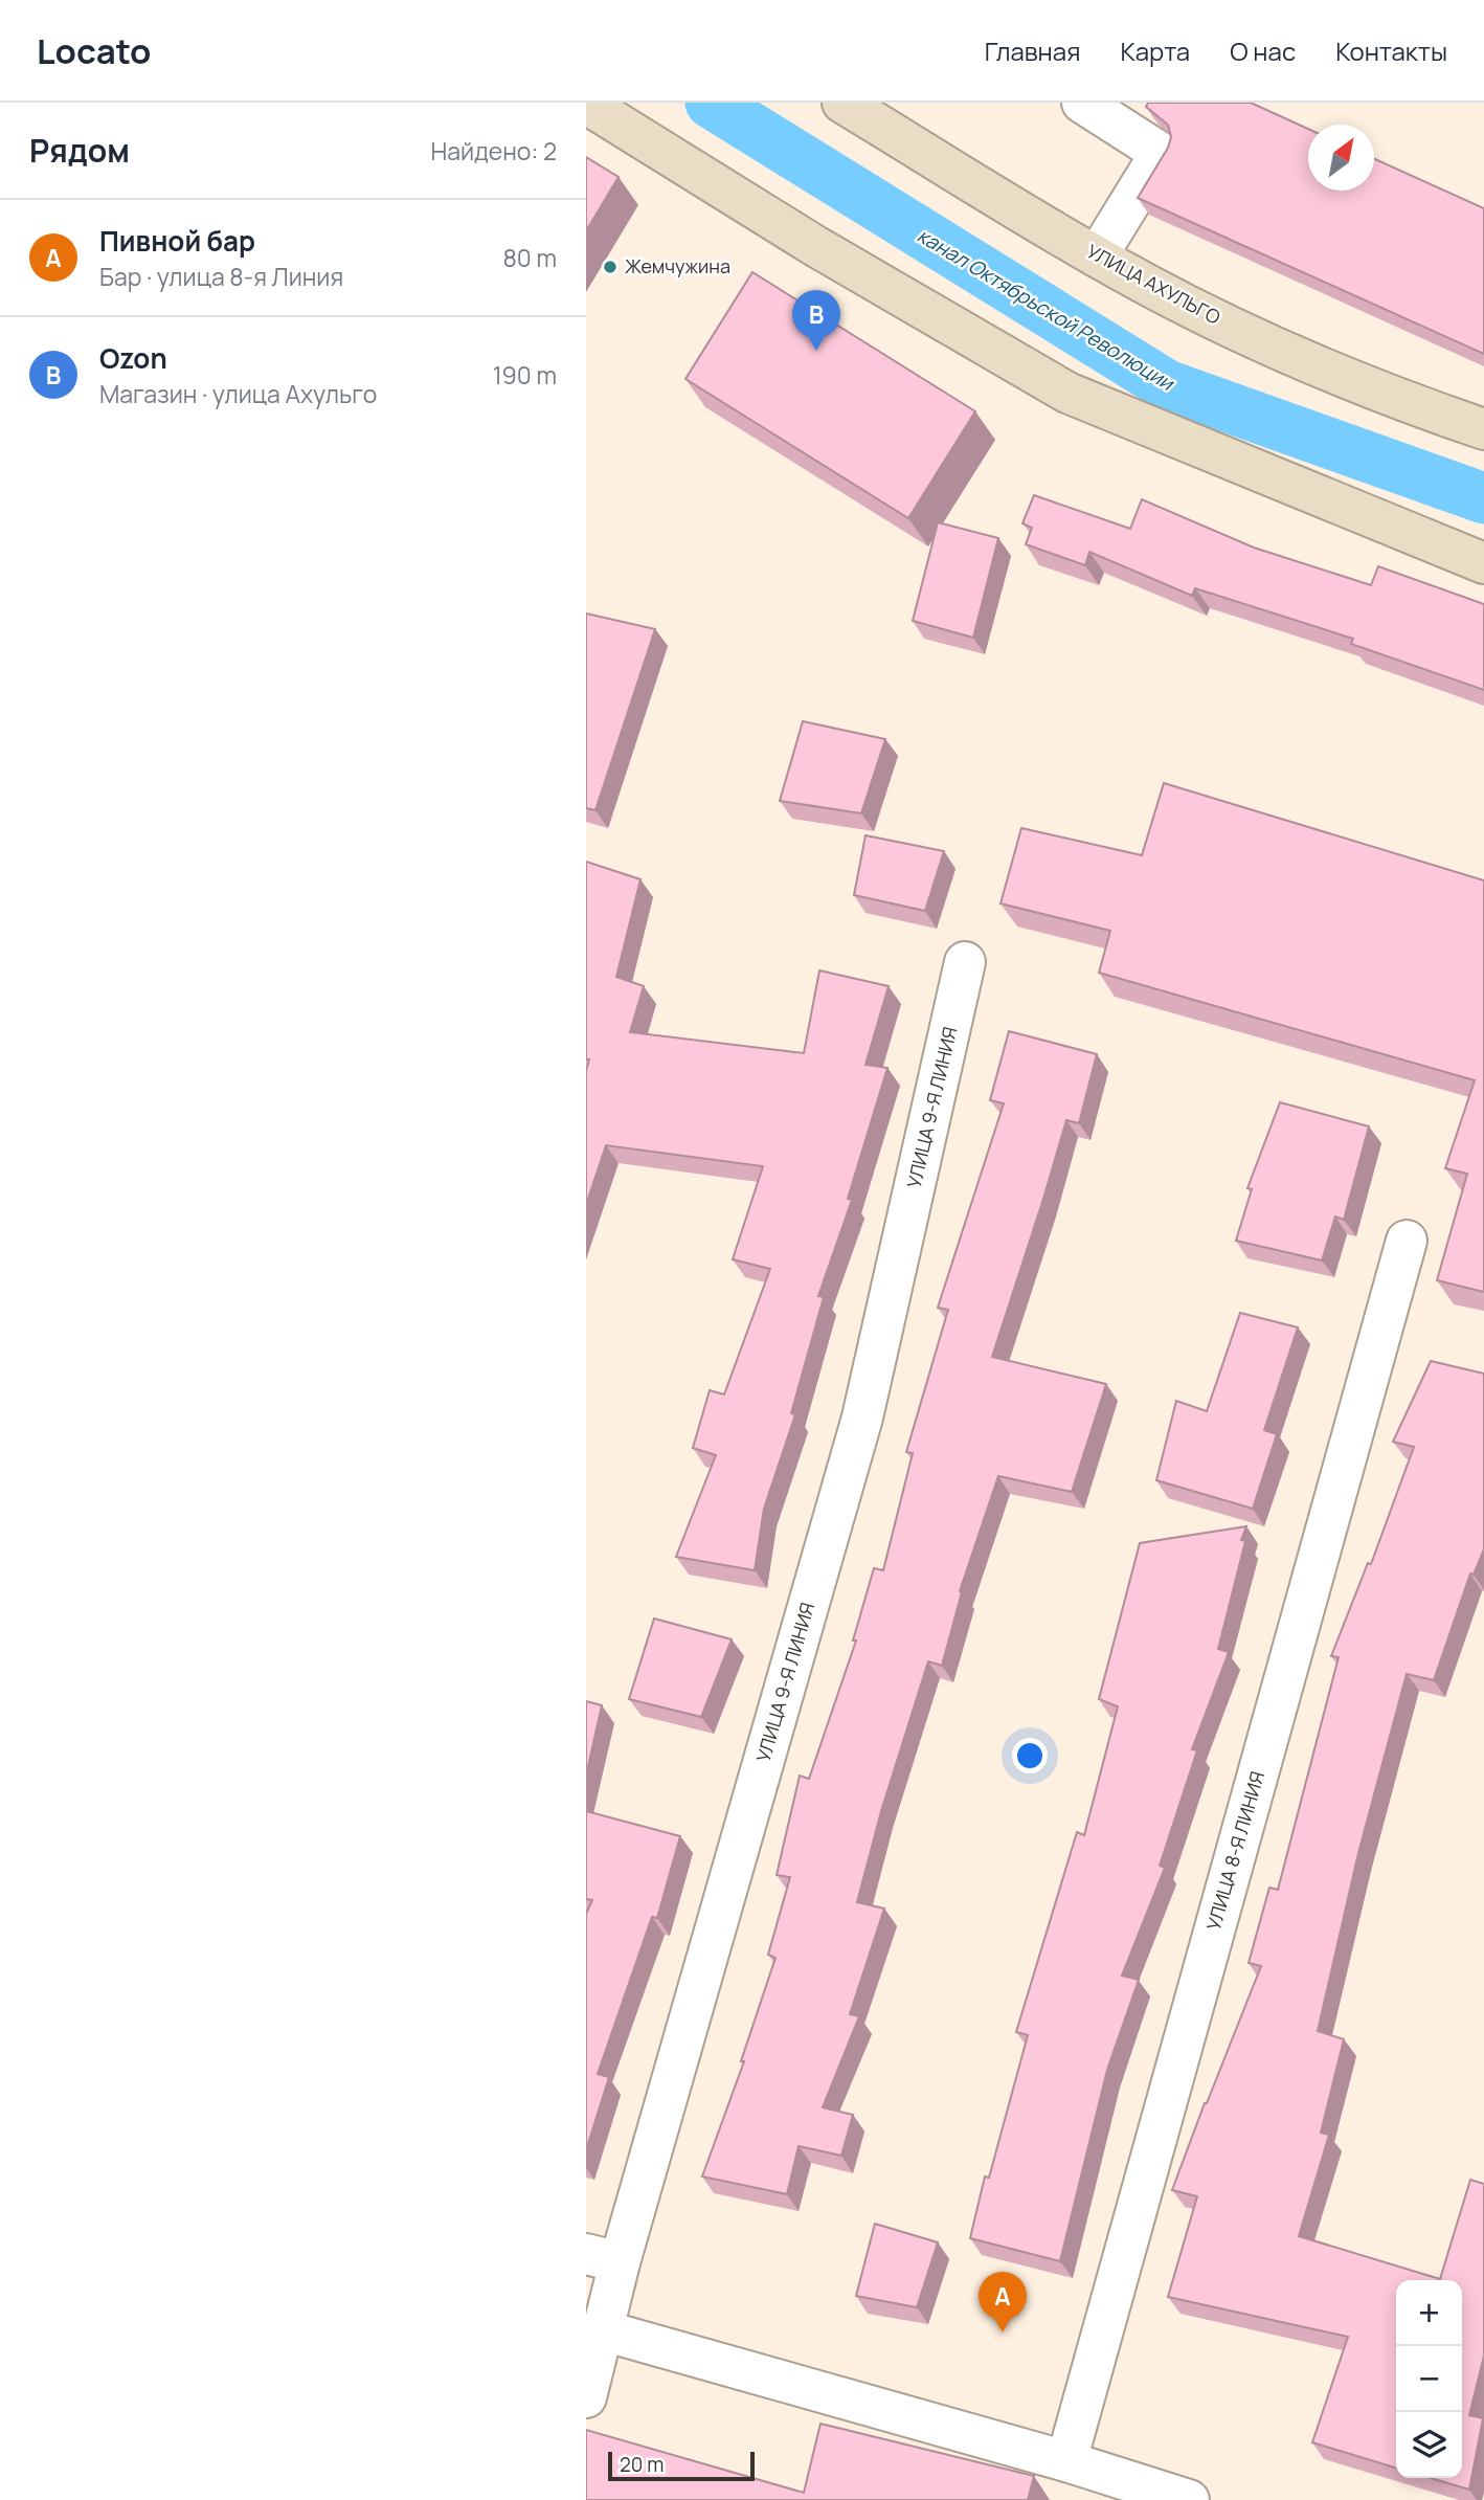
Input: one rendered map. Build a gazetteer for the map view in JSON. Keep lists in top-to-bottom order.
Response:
{
  "streets": {
    "main road": ["УЛИЦА АХУЛЬГО"],
    "street": ["УЛИЦА 9-Я ЛИНИЯ", "УЛИЦА 8-Я ЛИНИЯ"]
  },
  "water": ["канал Октябрьской Революции"],
  "places": ["Жемчужина"],
  "scale_bar": "20 m",
  "north": "top right",
  "page": {
    "header": "Locato",
    "nav": [
      "Главная",
      "Карта",
      "О нас",
      "Контакты"
    ],
    "heading": ["Рядом", "Найдено: 2"],
    "list": [
      {
        "mark": "A",
        "name": "Пивной бар",
        "note": "Бар · улица 8-я Линия",
        "value": "80 m"
      },
      {
        "mark": "B",
        "name": "Ozon",
        "note": "Магазин · улица Ахульго",
        "value": "190 m"
      }
    ],
    "pins": ["B", "A"],
    "map_buttons": ["+", "−"],
    "scale": "20 m"
  }
}
